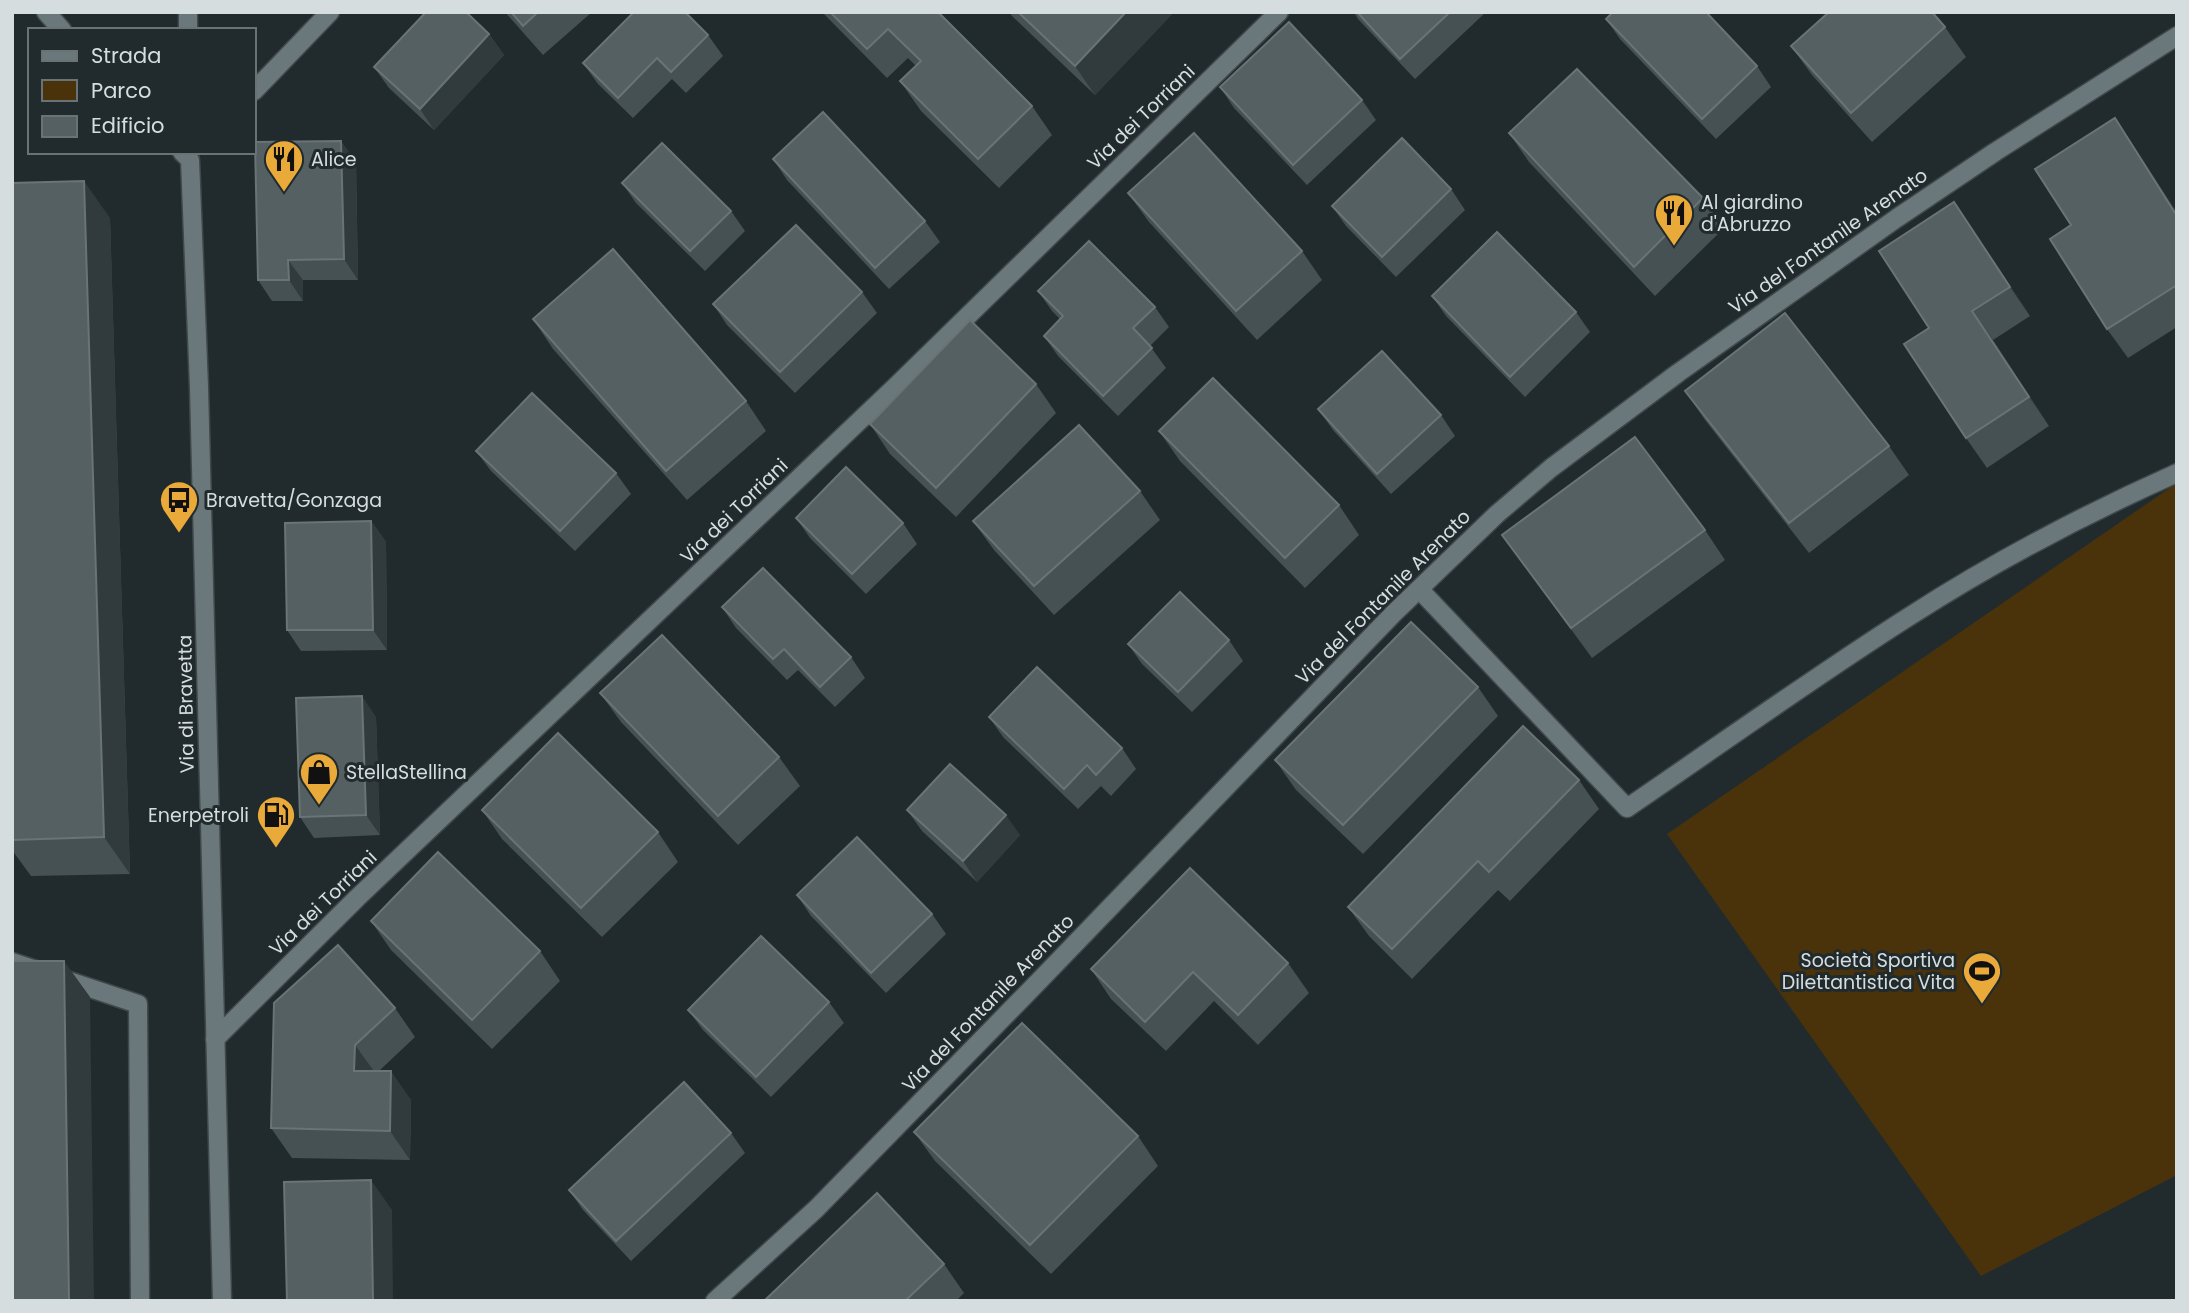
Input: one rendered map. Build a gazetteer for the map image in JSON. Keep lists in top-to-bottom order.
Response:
{
  "streets": {
    "street": ["Via dei Torriani", "Via del Fontanile Arenato", "Via di Bravetta"]
  },
  "crossings": [
    ["Via dei Torriani", "Via di Bravetta"]
  ],
  "places": {
    "restaurant": ["Alice", "Al giardino d'Abruzzo"],
    "bus stop": ["Bravetta/Gonzaga"],
    "shop": ["StellaStellina"],
    "fuel station": ["Enerpetroli"],
    "sports": ["Società Sportiva Dilettantistica Vita"]
  },
  "legend": ["Strada", "Parco", "Edificio"]
}
